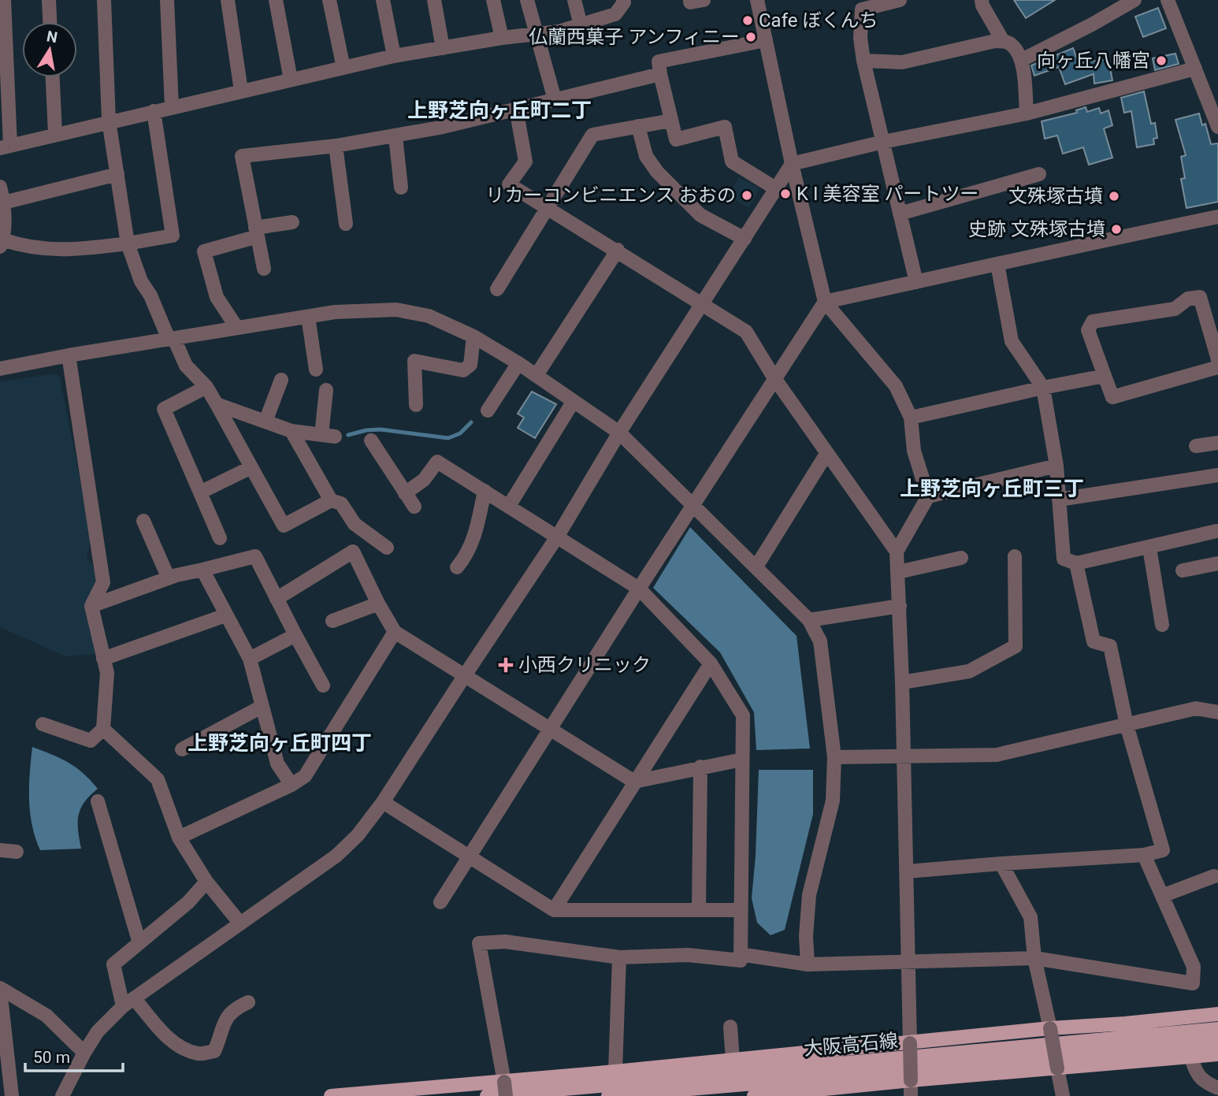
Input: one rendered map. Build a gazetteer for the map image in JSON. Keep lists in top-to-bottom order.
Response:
{
  "streets": {
    "main road": ["大阪高石線"]
  },
  "districts": ["上野芝向ヶ丘町二丁", "上野芝向ヶ丘町三丁", "上野芝向ヶ丘町四丁"],
  "places": {
    "other": [
      "Cafe ぼくんち",
      "仏蘭西菓子 アンフィニー",
      "向ヶ丘八幡宮",
      "K I 美容室 パートツー",
      "リカーコンビニエンス おおの",
      "文殊塚古墳",
      "史跡 文殊塚古墳"
    ],
    "health": ["小西クリニック"]
  },
  "scale_bar": "50 m",
  "north": "top"
}
